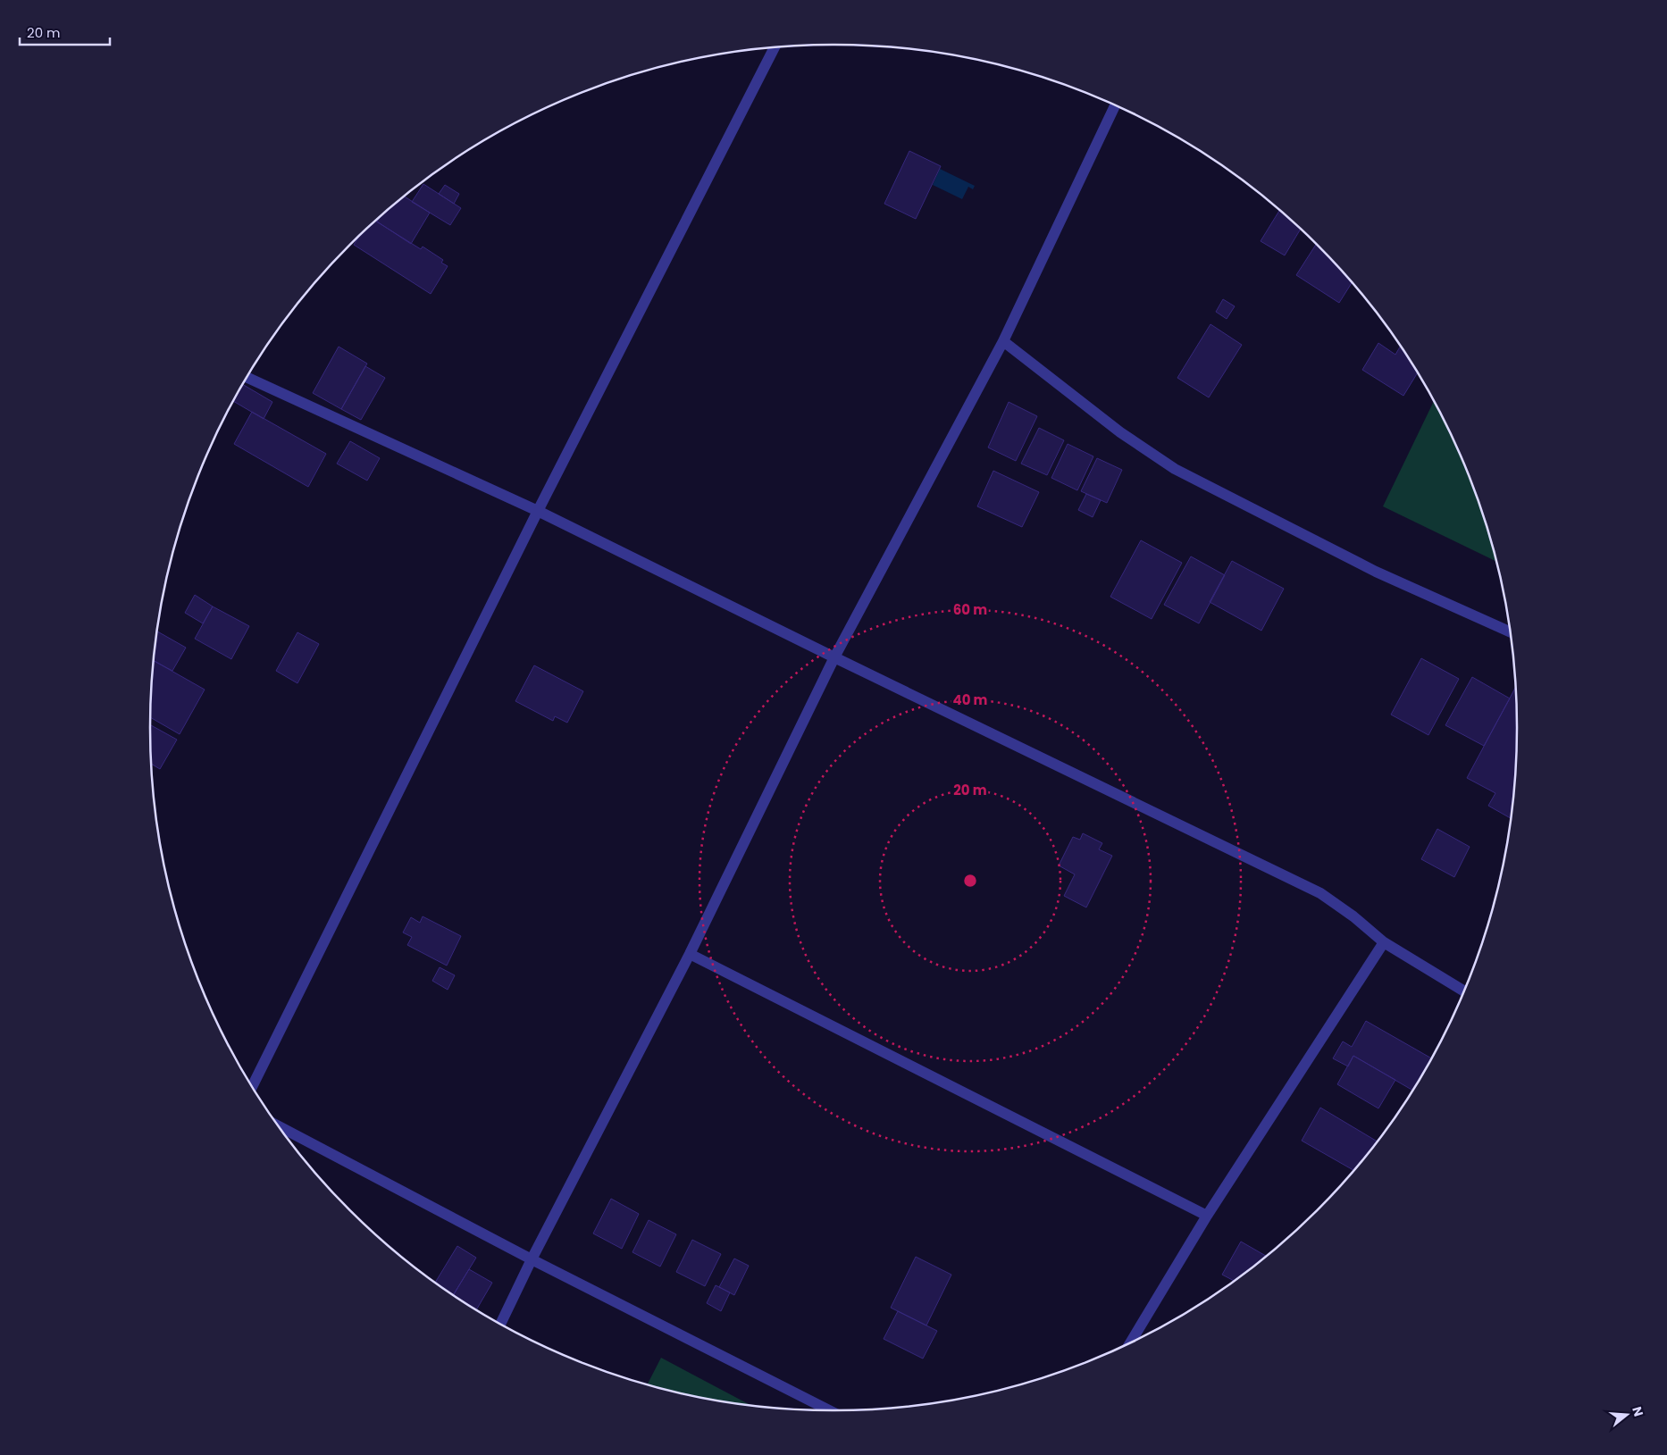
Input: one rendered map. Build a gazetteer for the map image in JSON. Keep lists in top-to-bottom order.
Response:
{
  "scale_bar": "20 m",
  "north": "right",
  "rings": ["60 m", "40 m", "20 m"]
}
